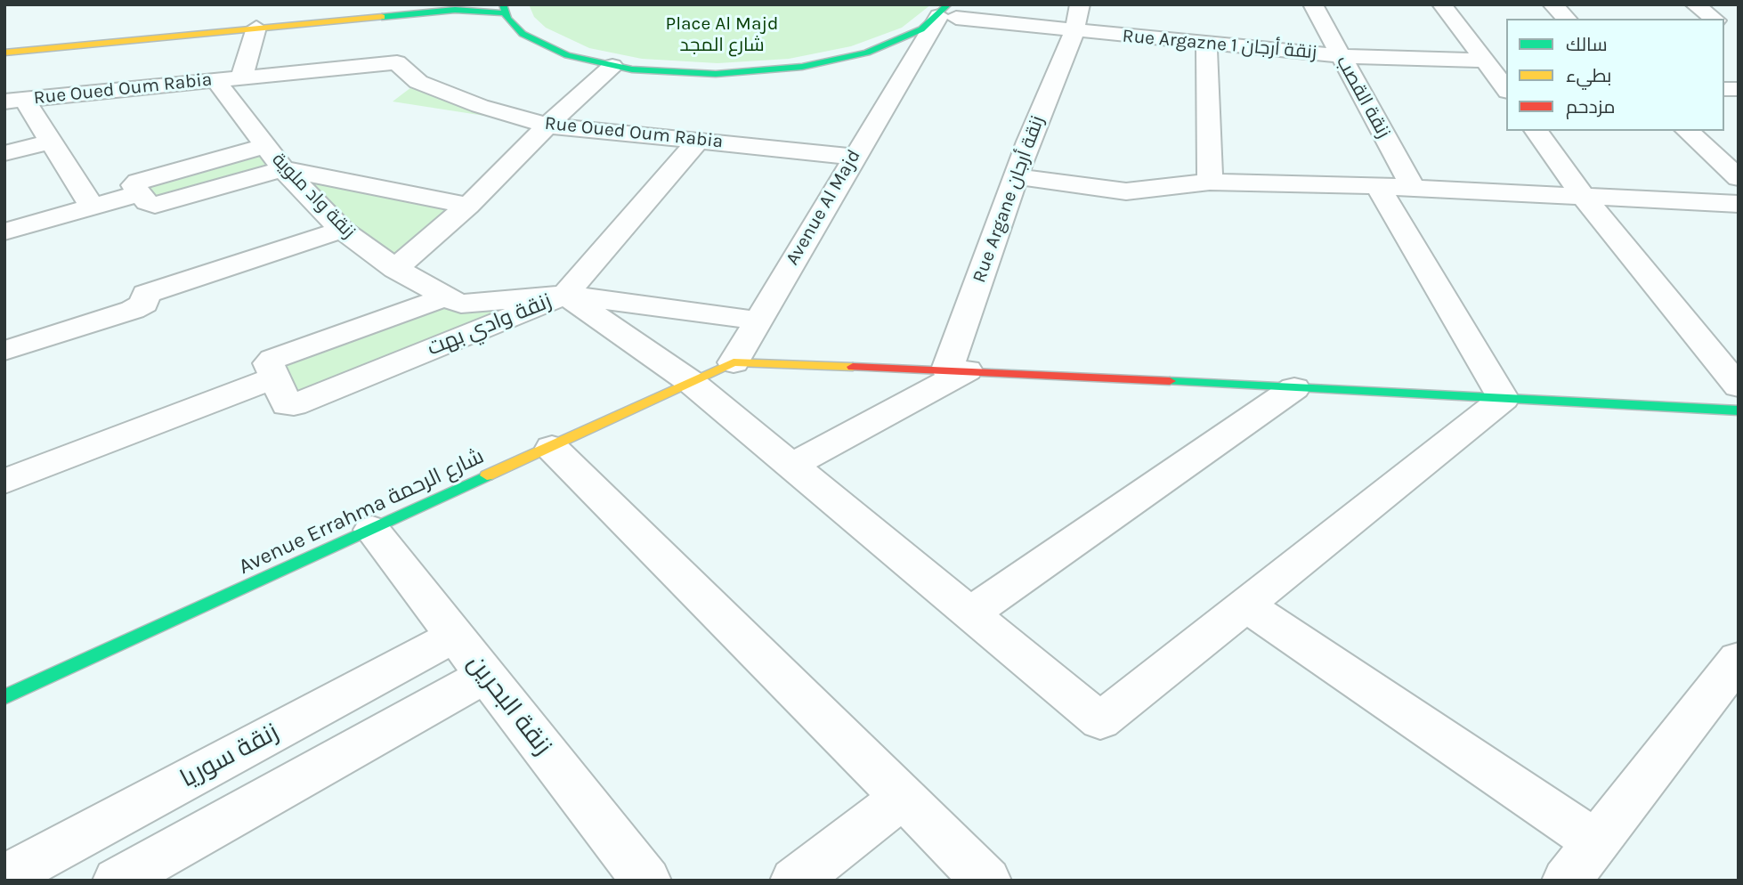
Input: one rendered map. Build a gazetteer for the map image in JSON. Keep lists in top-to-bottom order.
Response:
{
  "streets": {
    "street": [
      "Rue Argazne 1 زنقة أرجان",
      "Rue Oued Oum Rabia",
      "زنقة القصب",
      "زنقة واد ملوية",
      "Rue Argane زنقة أرجان",
      "Avenue Al Majd",
      "زنقة وادي بهت",
      "Avenue Errahma شارع الرحمة",
      "زنقة البحرين",
      "زنقة سوريا"
    ]
  },
  "crossings": [
    ["Rue Argazne 1 زنقة أرجان", "زنقة القصب"],
    ["Rue Argazne 1 زنقة أرجان", "Rue Argane زنقة أرجان"],
    ["Rue Argazne 1 زنقة أرجان", "Avenue Al Majd"],
    ["Rue Oued Oum Rabia", "زنقة واد ملوية"],
    ["Rue Oued Oum Rabia", "Avenue Al Majd"],
    ["Rue Oued Oum Rabia", "زنقة وادي بهت"],
    ["زنقة واد ملوية", "زنقة وادي بهت"],
    ["Avenue Al Majd", "Avenue Errahma شارع الرحمة"],
    ["Avenue Errahma شارع الرحمة", "زنقة البحرين"],
    ["زنقة البحرين", "زنقة سوريا"]
  ],
  "parks": ["Place Al Majd شارع المجد"],
  "legend": ["سالك", "بطيء", "مزدحم"]
}
